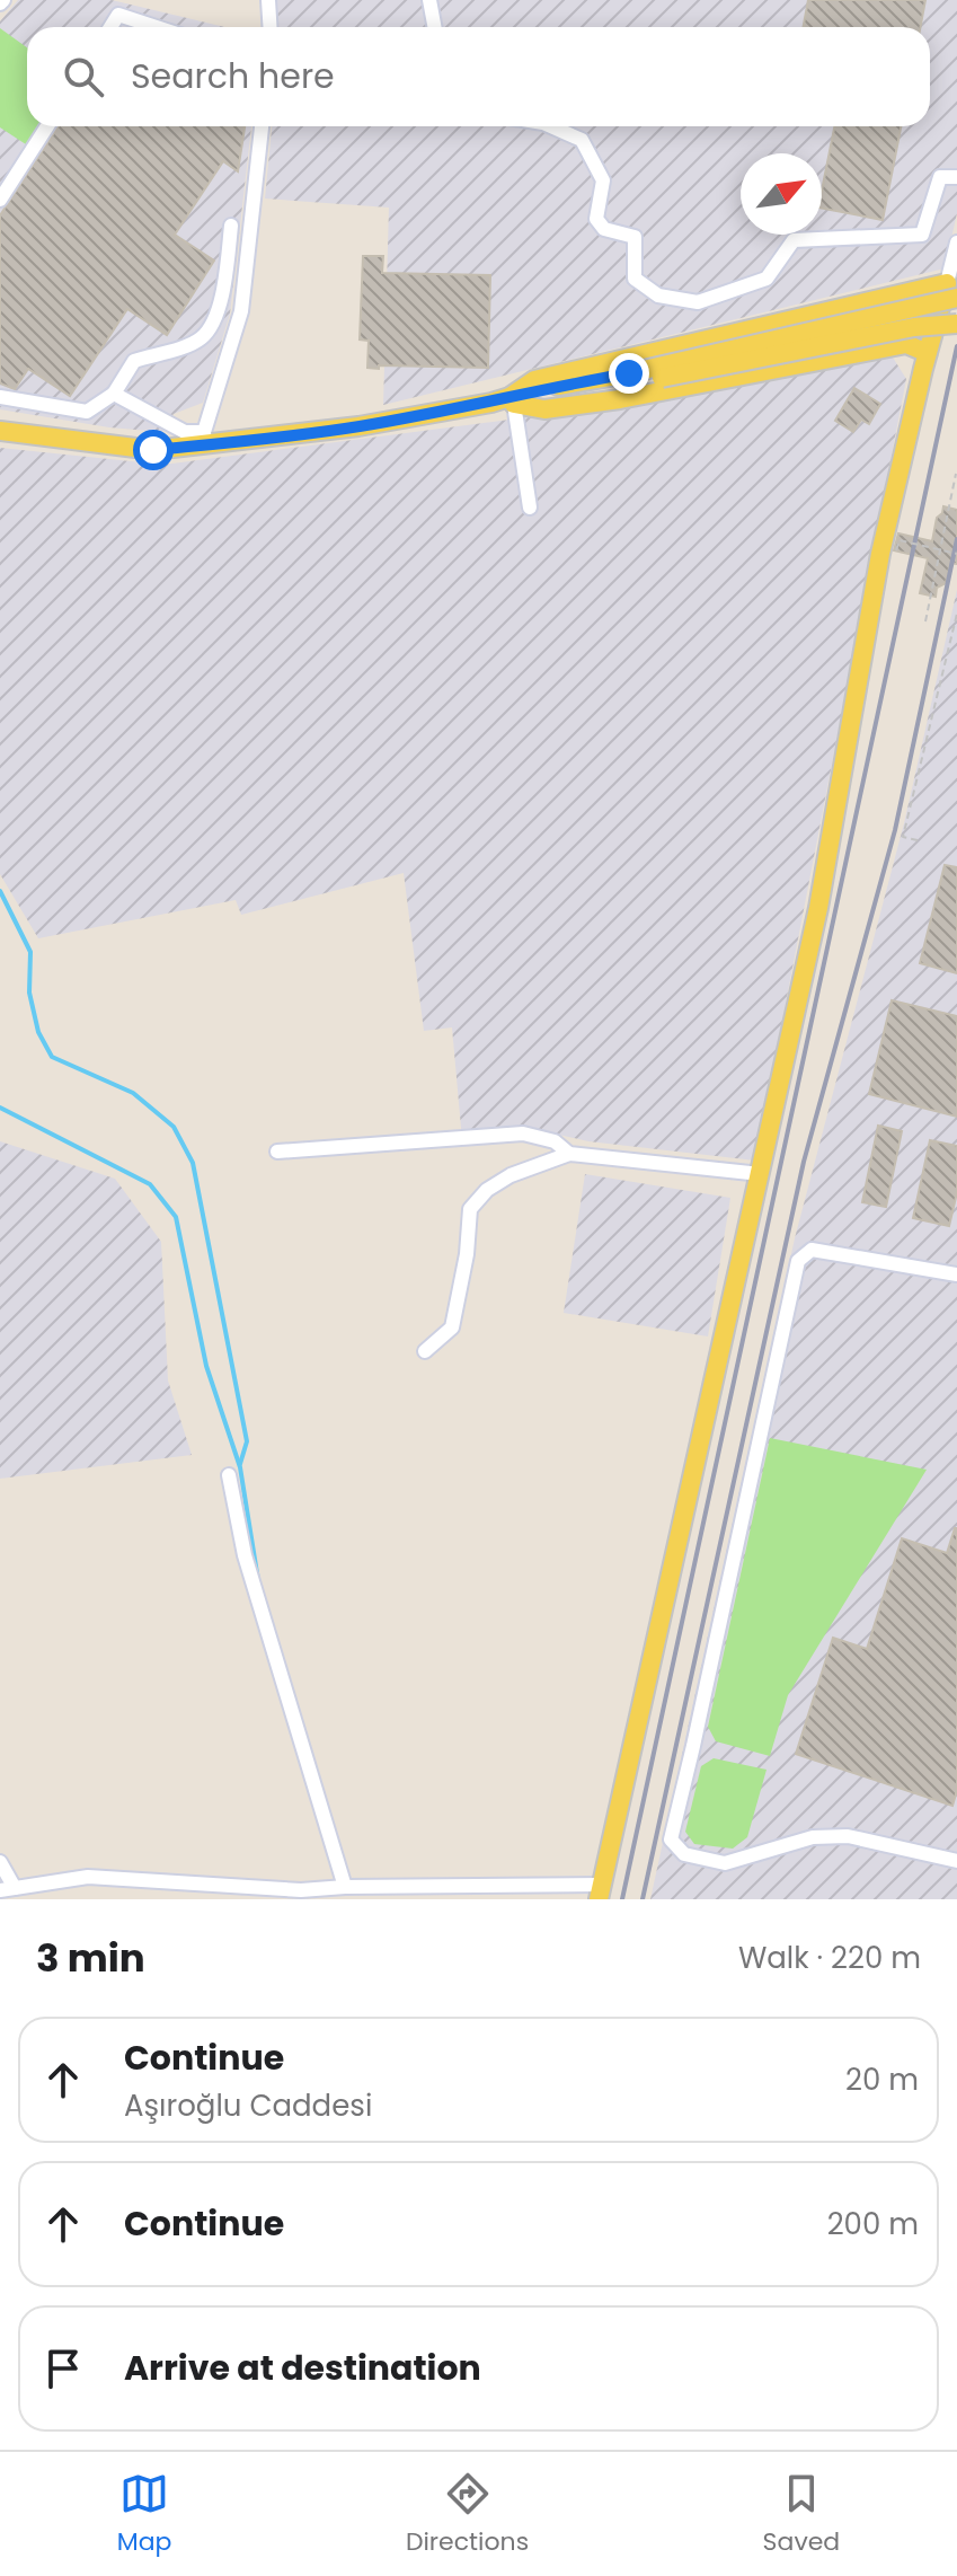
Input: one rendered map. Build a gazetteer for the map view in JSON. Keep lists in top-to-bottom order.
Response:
{
  "north": "top right",
  "page": {
    "search": "Search here",
    "heading": ["3 min", "Walk · 220 m"],
    "list": [
      ["Continue", "Aşıroğlu Caddesi", "20 m"],
      ["Continue", "200 m"],
      "Arrive at destination"
    ],
    "nav": ["Map", "Directions", "Saved"]
  }
}
